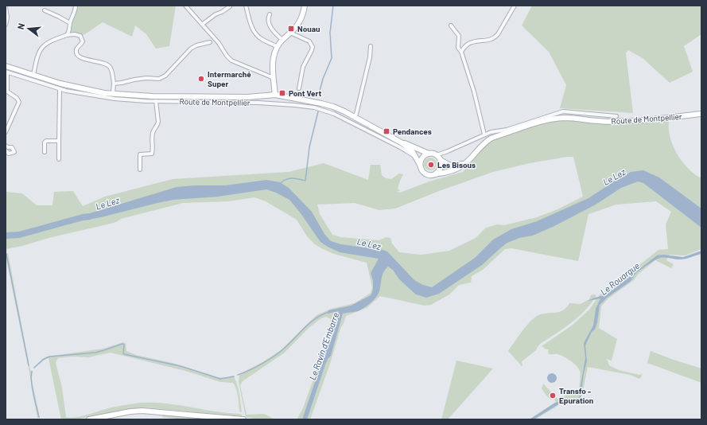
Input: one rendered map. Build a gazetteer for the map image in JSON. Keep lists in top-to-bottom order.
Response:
{
  "streets": {
    "main road": ["Route de Montpellier"]
  },
  "water": ["Le Lez", "Le Rouargue", "Le Ravin d'Embarre"],
  "places": {
    "transit": ["Nouau", "Pont Vert", "Pendances"],
    "other": ["Intermarché Super", "Les Bisous", "Transfo - Epuration"]
  },
  "north": "left"
}
